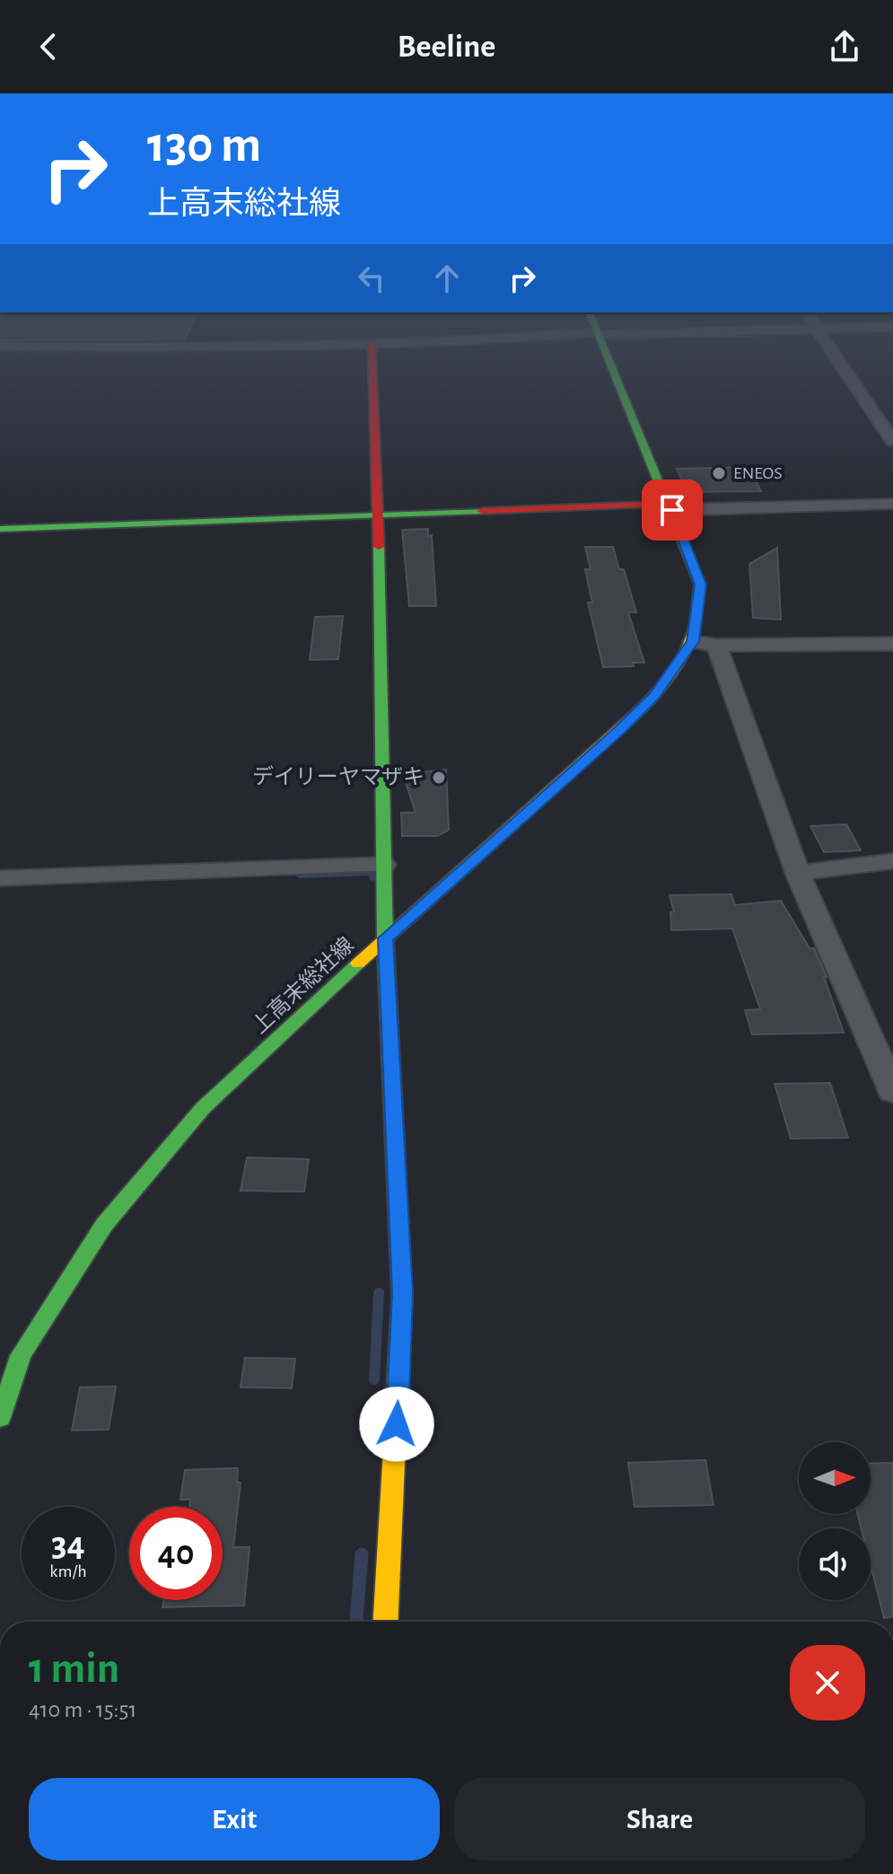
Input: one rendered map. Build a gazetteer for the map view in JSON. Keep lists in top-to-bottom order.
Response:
{
  "streets": {
    "street": ["上高末総社線"]
  },
  "places": ["ENEOS", "デイリーヤマザキ"],
  "north": "right",
  "page": {
    "header": "Beeline",
    "turn": ["130 m", "上高末総社線"],
    "speed": "34 km/h",
    "limit": "40",
    "heading": ["1 min", "410 m · 15:51"],
    "buttons": ["Exit", "Share"]
  }
}
